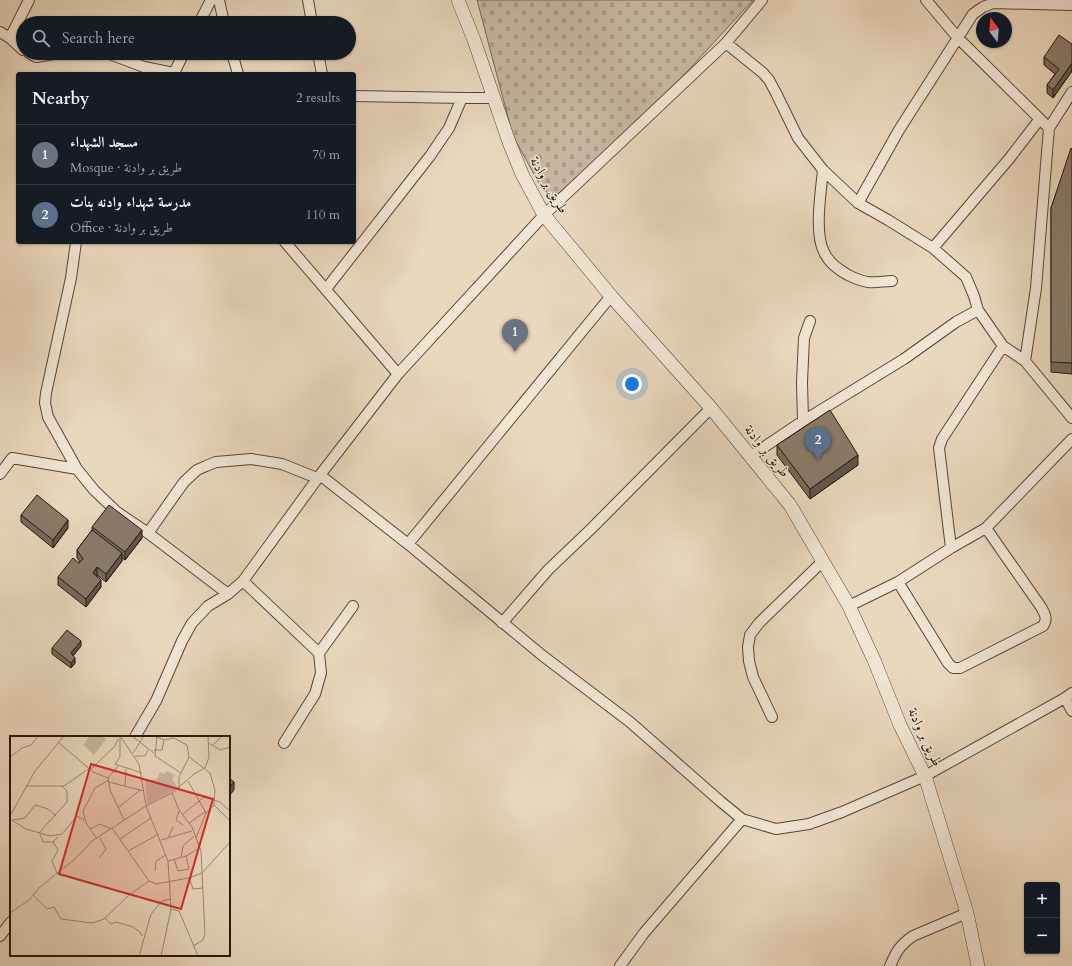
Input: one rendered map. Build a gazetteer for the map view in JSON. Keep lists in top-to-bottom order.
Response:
{
  "streets": {
    "street": ["طريق بر وادنة"]
  },
  "north": "top",
  "page": {
    "search": "Search here",
    "heading": ["Nearby", "2 results"],
    "list": [
      {
        "mark": "1",
        "name": "مسجد الشهداء",
        "note": "Mosque · طريق بر وادنة",
        "value": "70 m"
      },
      {
        "mark": "2",
        "name": "مدرسة شهداء وادنه بنات",
        "note": "Office · طريق بر وادنة",
        "value": "110 m"
      }
    ],
    "pins": ["1", "2"],
    "map_buttons": ["+", "−"]
  }
}
